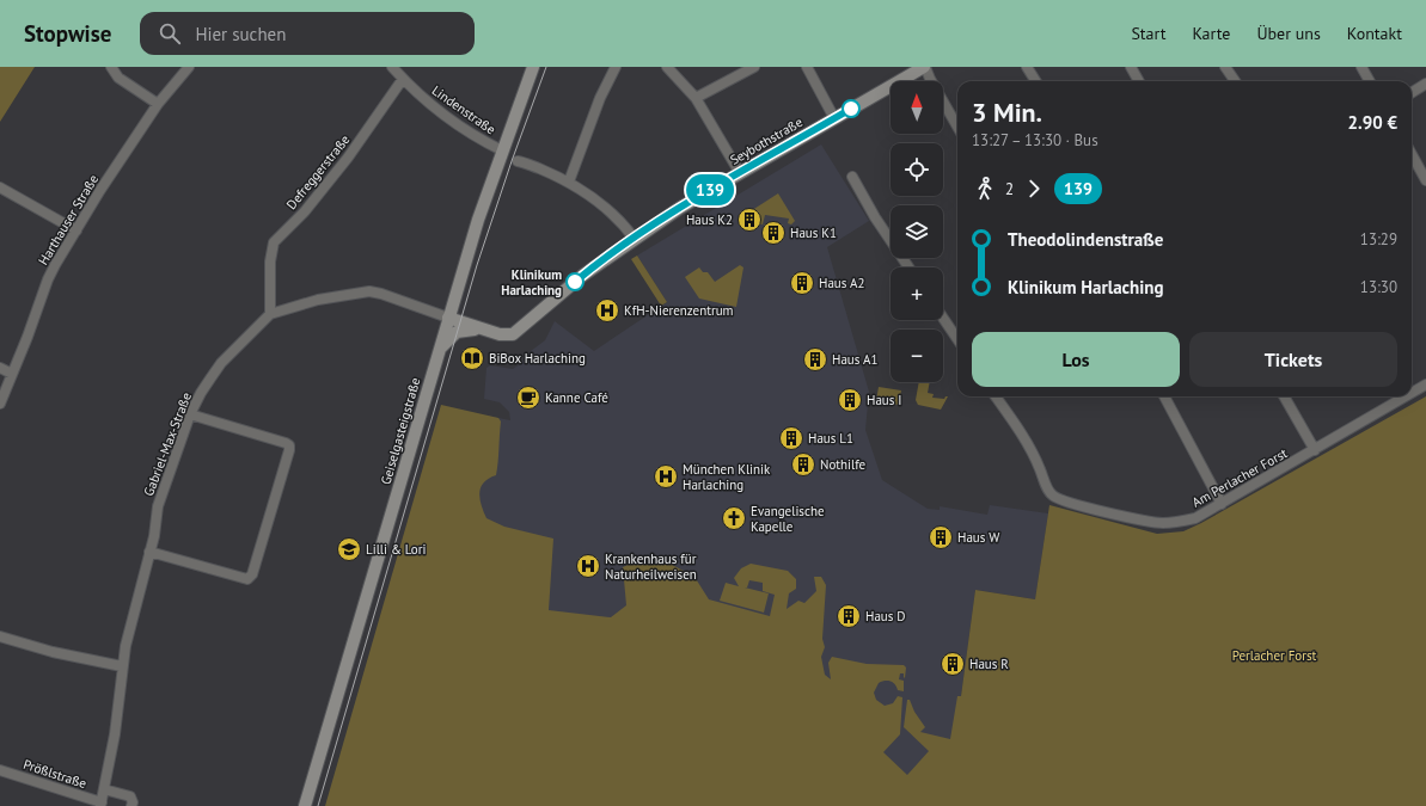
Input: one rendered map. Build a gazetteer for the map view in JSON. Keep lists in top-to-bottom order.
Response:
{
  "streets": {
    "main road": ["Seybothstraße", "Geiselgasteigstraße"],
    "street": [
      "Lindenstraße",
      "Defreggerstraße",
      "Harthauser Straße",
      "Gabriel-Max-Straße",
      "Am Perlacher Forst",
      "Prößlstraße"
    ]
  },
  "crossings": [
    ["Lindenstraße", "Defreggerstraße"],
    ["Lindenstraße", "Geiselgasteigstraße"],
    ["Defreggerstraße", "Gabriel-Max-Straße"],
    ["Geiselgasteigstraße", "Gabriel-Max-Straße"],
    ["Gabriel-Max-Straße", "Prößlstraße"]
  ],
  "parks": ["Perlacher Forst"],
  "places": {
    "building": [
      "Haus K2",
      "Haus K1",
      "Haus A2",
      "Haus A1",
      "Haus I",
      "Haus L1",
      "Nothilfe",
      "Haus W",
      "Haus D",
      "Haus R"
    ],
    "other": ["Klinikum Harlaching"],
    "hospital": ["KfH-Nierenzentrum", "München Klinik Harlaching", "Krankenhaus für Naturheilweisen"],
    "library": ["BiBox Harlaching"],
    "cafe": ["Kanne Café"],
    "church": ["Evangelische Kapelle"],
    "school or university": ["Lilli & Lori"]
  },
  "lines": ["bus line 139"],
  "north": "top",
  "page": {
    "header": "Stopwise",
    "search": "Hier suchen",
    "nav": [
      "Start",
      "Karte",
      "Über uns",
      "Kontakt"
    ],
    "on_map": "139",
    "map_buttons": ["+", "−"],
    "heading": ["3 Min.", "13:27 – 13:30 · Bus", "2.90 €"],
    "legs": ["2", "139"],
    "list": [
      {
        "name": "Theodolindenstraße",
        "value": "13:29"
      },
      {
        "name": "Klinikum Harlaching",
        "value": "13:30"
      }
    ],
    "buttons": ["Los", "Tickets"]
  }
}
